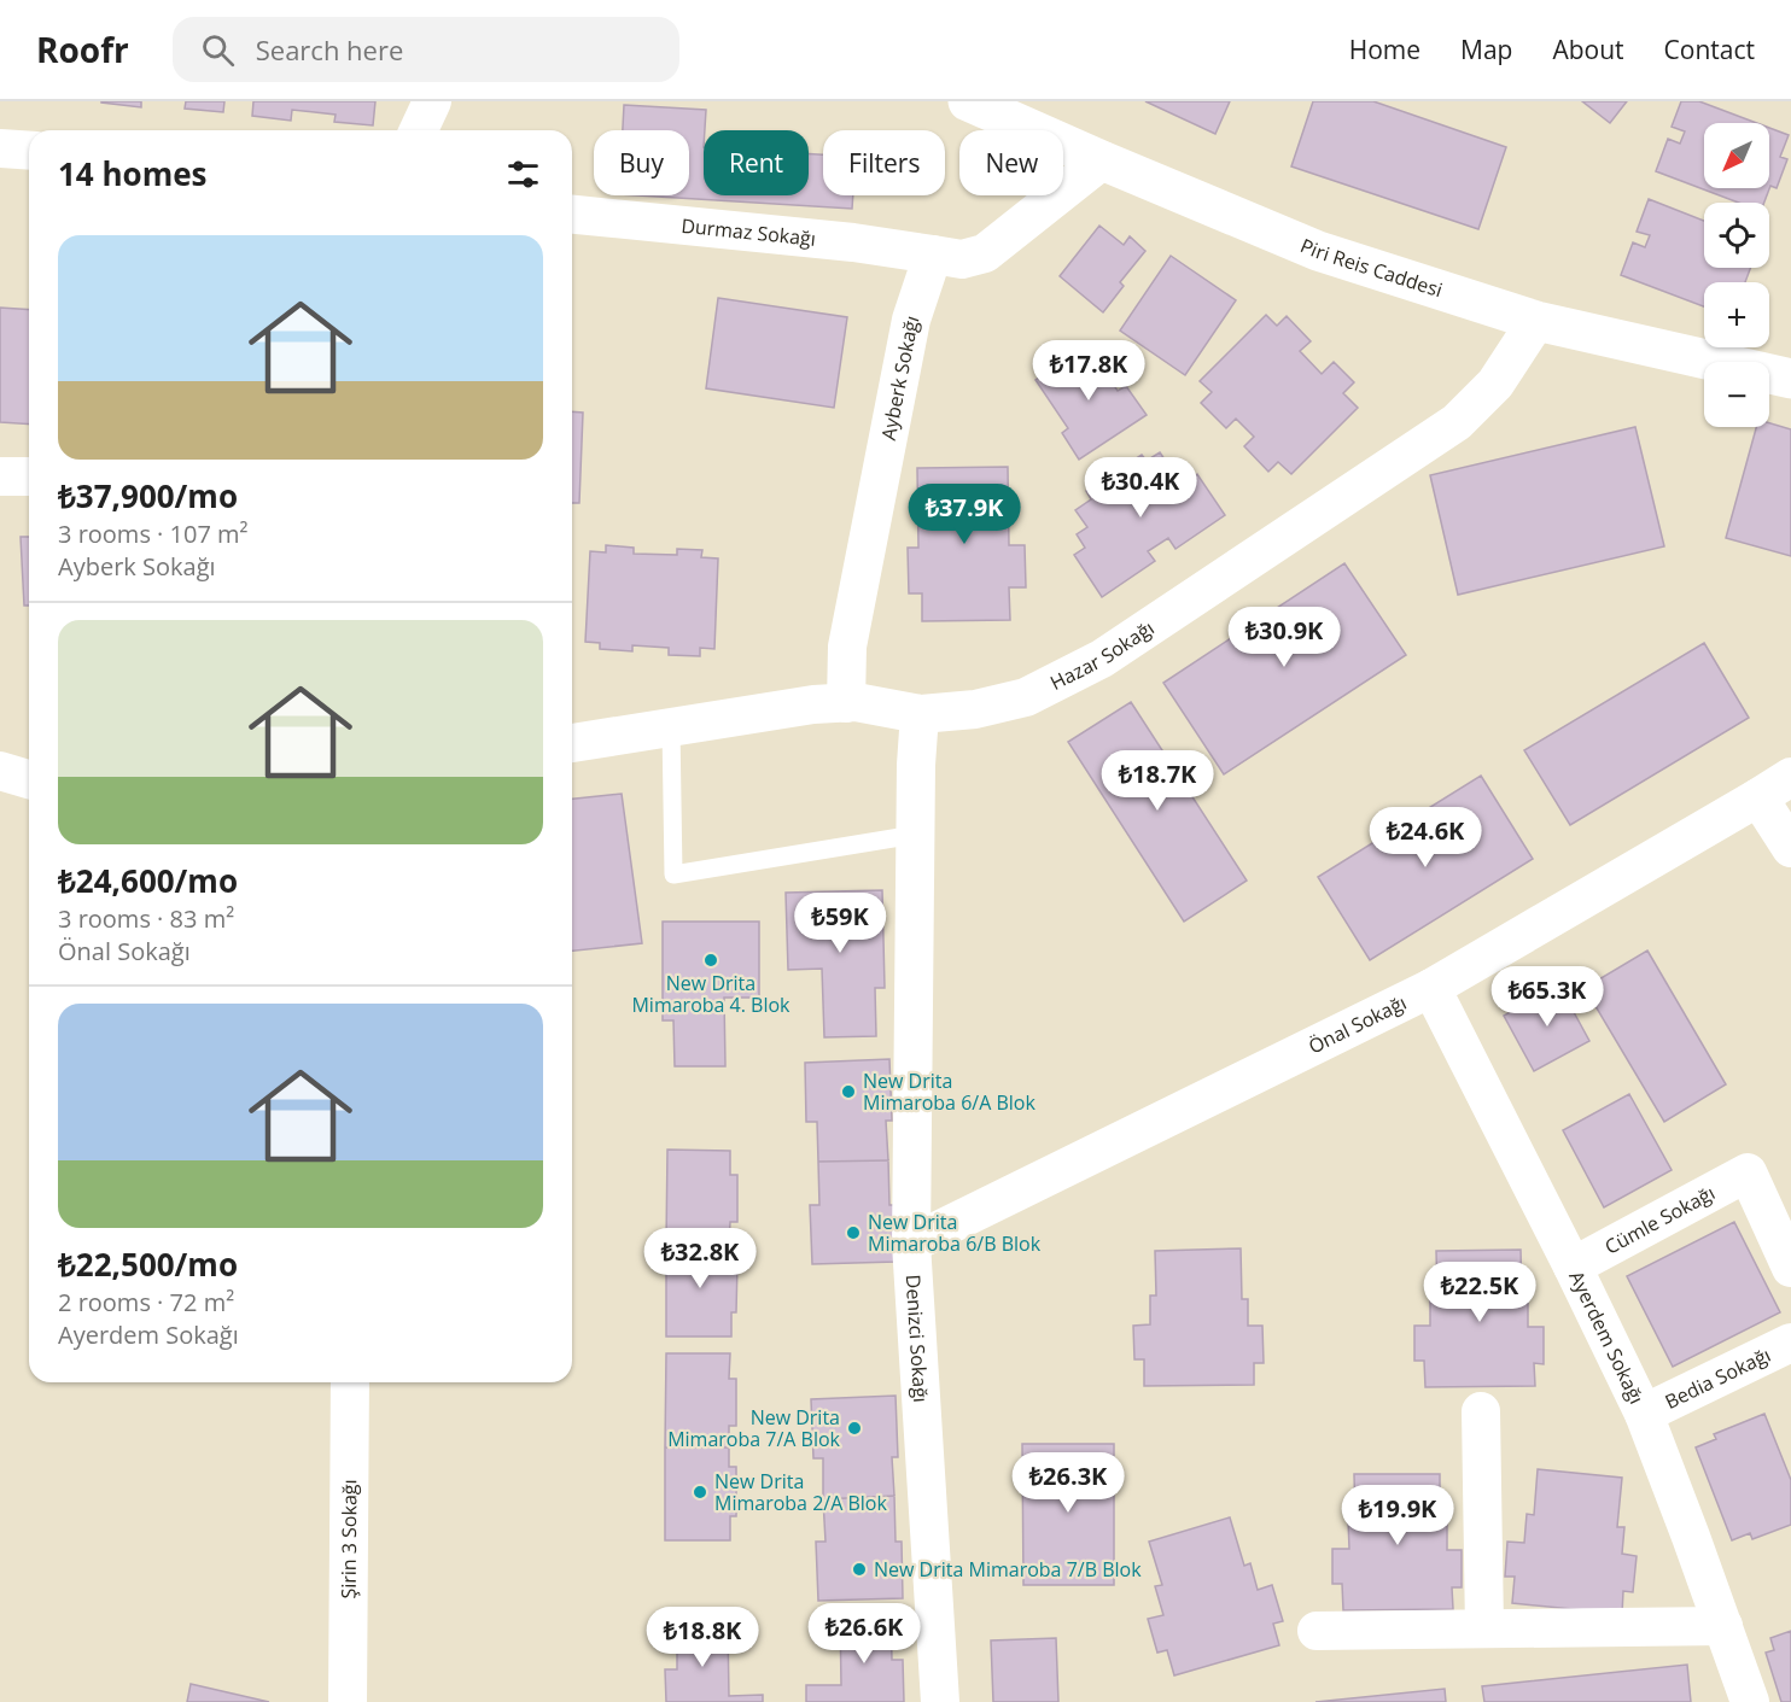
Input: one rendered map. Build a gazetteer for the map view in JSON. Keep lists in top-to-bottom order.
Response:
{
  "streets": {
    "main road": ["Piri Reis Caddesi"],
    "street": [
      "Durmaz Sokağı",
      "Ayberk Sokağı",
      "Hazar Sokağı",
      "Önal Sokağı",
      "Cümle Sokağı",
      "Denizci Sokağı",
      "Ayerdem Sokağı",
      "Bedia Sokağı",
      "Şirin 3 Sokağı"
    ]
  },
  "crossings": [
    ["Durmaz Sokağı", "Ayberk Sokağı"],
    ["Piri Reis Caddesi", "Hazar Sokağı"],
    ["Ayberk Sokağı", "Hazar Sokağı"],
    ["Hazar Sokağı", "Denizci Sokağı"],
    ["Önal Sokağı", "Denizci Sokağı"],
    ["Önal Sokağı", "Ayerdem Sokağı"],
    ["Cümle Sokağı", "Ayerdem Sokağı"],
    ["Ayerdem Sokağı", "Bedia Sokağı"]
  ],
  "places": [
    "New Drita Mimaroba 4. Blok",
    "New Drita Mimaroba 6/A Blok",
    "New Drita Mimaroba 6/B Blok",
    "New Drita Mimaroba 7/A Blok",
    "New Drita Mimaroba 2/A Blok",
    "New Drita Mimaroba 7/B Blok"
  ],
  "north": "bottom left",
  "page": {
    "header": "Roofr",
    "search": "Search here",
    "nav": [
      "Home",
      "Map",
      "About",
      "Contact"
    ],
    "map_buttons": ["+", "−"],
    "chip": [
      "Buy",
      "Rent",
      "Filters",
      "New"
    ],
    "heading": "14 homes",
    "list": [
      {
        "name": "₺37,900/mo",
        "note": "3 rooms · 107 m² · Ayberk Sokağı"
      },
      {
        "name": "₺24,600/mo",
        "note": "3 rooms · 83 m² · Önal Sokağı"
      },
      {
        "name": "₺22,500/mo",
        "note": "2 rooms · 72 m² · Ayerdem Sokağı"
      }
    ],
    "price": [
      "₺17.8K",
      "₺30.4K",
      "₺37.9K",
      "₺30.9K",
      "₺18.7K",
      "₺24.6K",
      "₺59K",
      "₺65.3K",
      "₺32.8K",
      "₺22.5K",
      "₺26.3K",
      "₺19.9K",
      "₺26.6K",
      "₺18.8K"
    ]
  }
}
